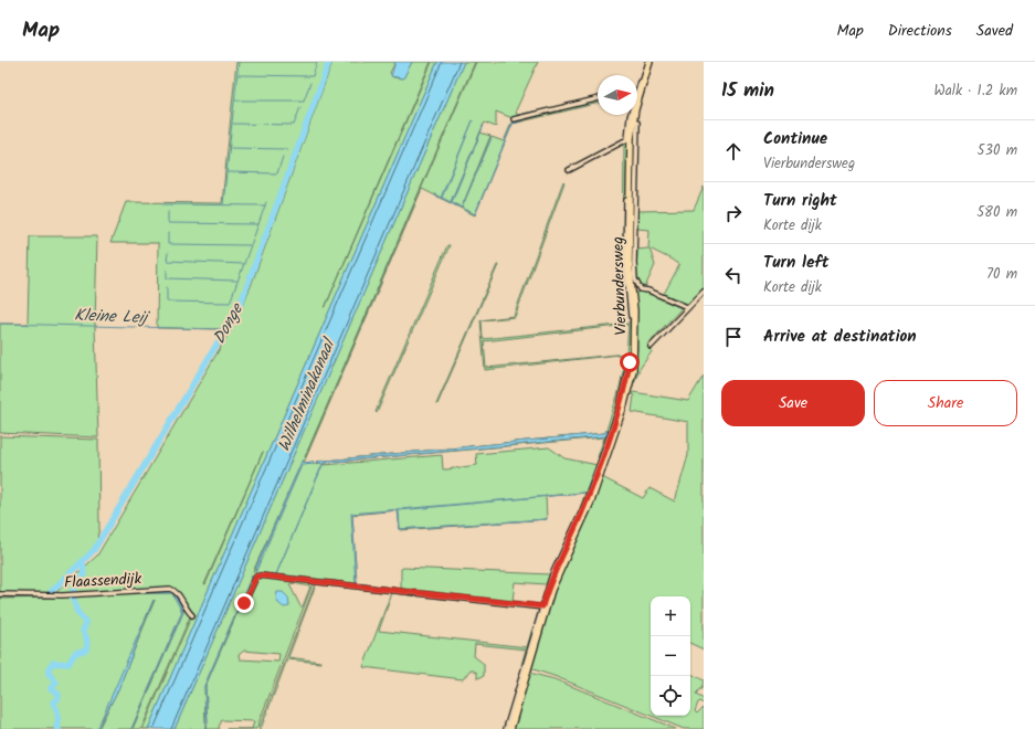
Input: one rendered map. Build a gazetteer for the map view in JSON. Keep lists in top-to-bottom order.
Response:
{
  "streets": {
    "main road": ["Vierbundersweg"],
    "street": ["Flaassendijk"]
  },
  "water": ["Kleine Leij", "Donge", "Wilhelminakanaal"],
  "north": "right",
  "page": {
    "header": "Map",
    "nav": ["Map", "Directions", "Saved"],
    "heading": ["15 min", "Walk · 1.2 km"],
    "list": [
      ["Continue", "Vierbundersweg", "530 m"],
      ["Turn right", "Korte dijk", "580 m"],
      ["Turn left", "Korte dijk", "70 m"],
      "Arrive at destination"
    ],
    "buttons": ["Save", "Share"],
    "map_buttons": ["+", "−"]
  }
}
